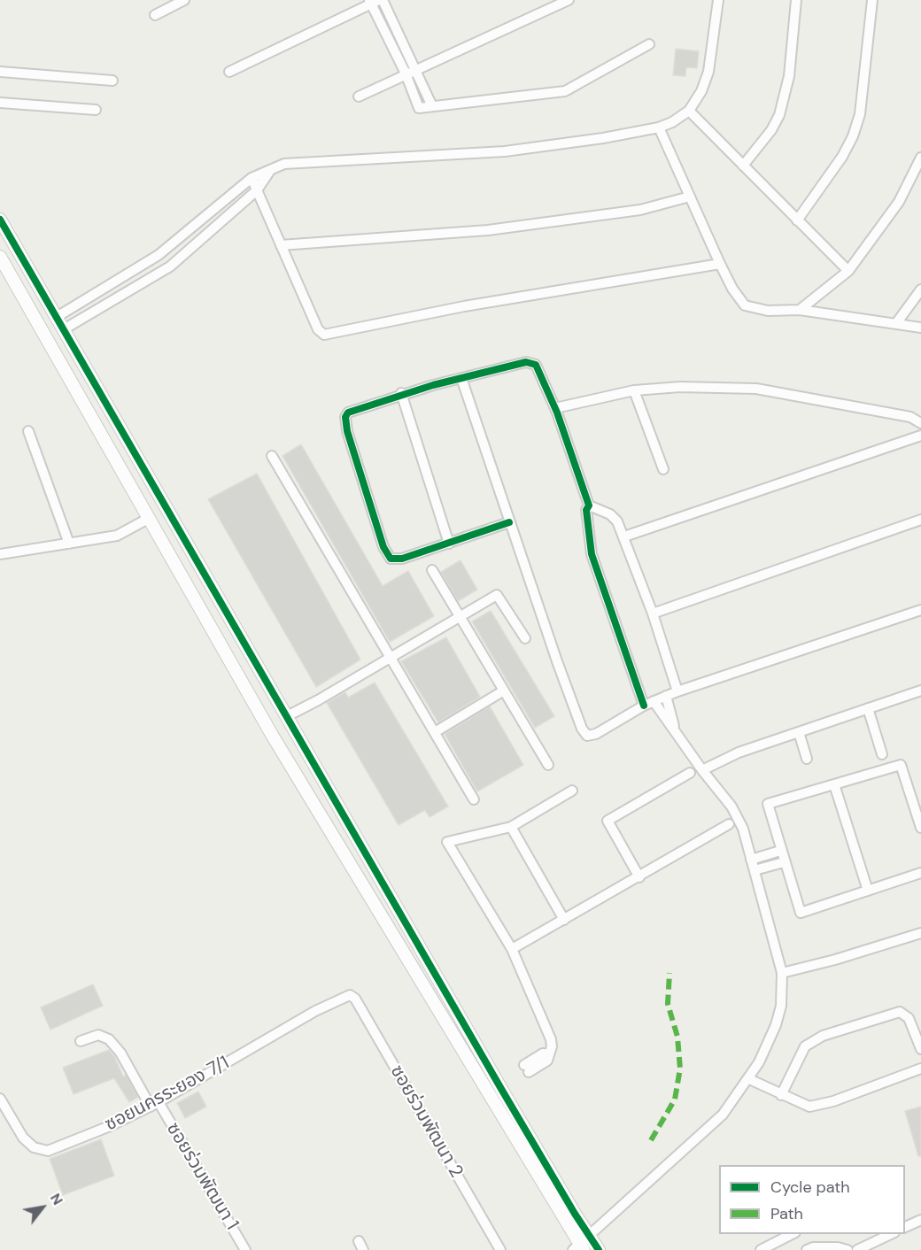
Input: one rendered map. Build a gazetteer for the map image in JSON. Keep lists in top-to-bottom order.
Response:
{
  "streets": {
    "street": ["ซอยนครระยอง 7/1", "ซอยร่วมพัฒนา 2", "ซอยร่วมพัฒนา 1"]
  },
  "crossings": [
    ["ซอยนครระยอง 7/1", "ซอยร่วมพัฒนา 2"],
    ["ซอยนครระยอง 7/1", "ซอยร่วมพัฒนา 1"]
  ],
  "legend": ["Cycle path", "Path"],
  "north": "top right"
}
